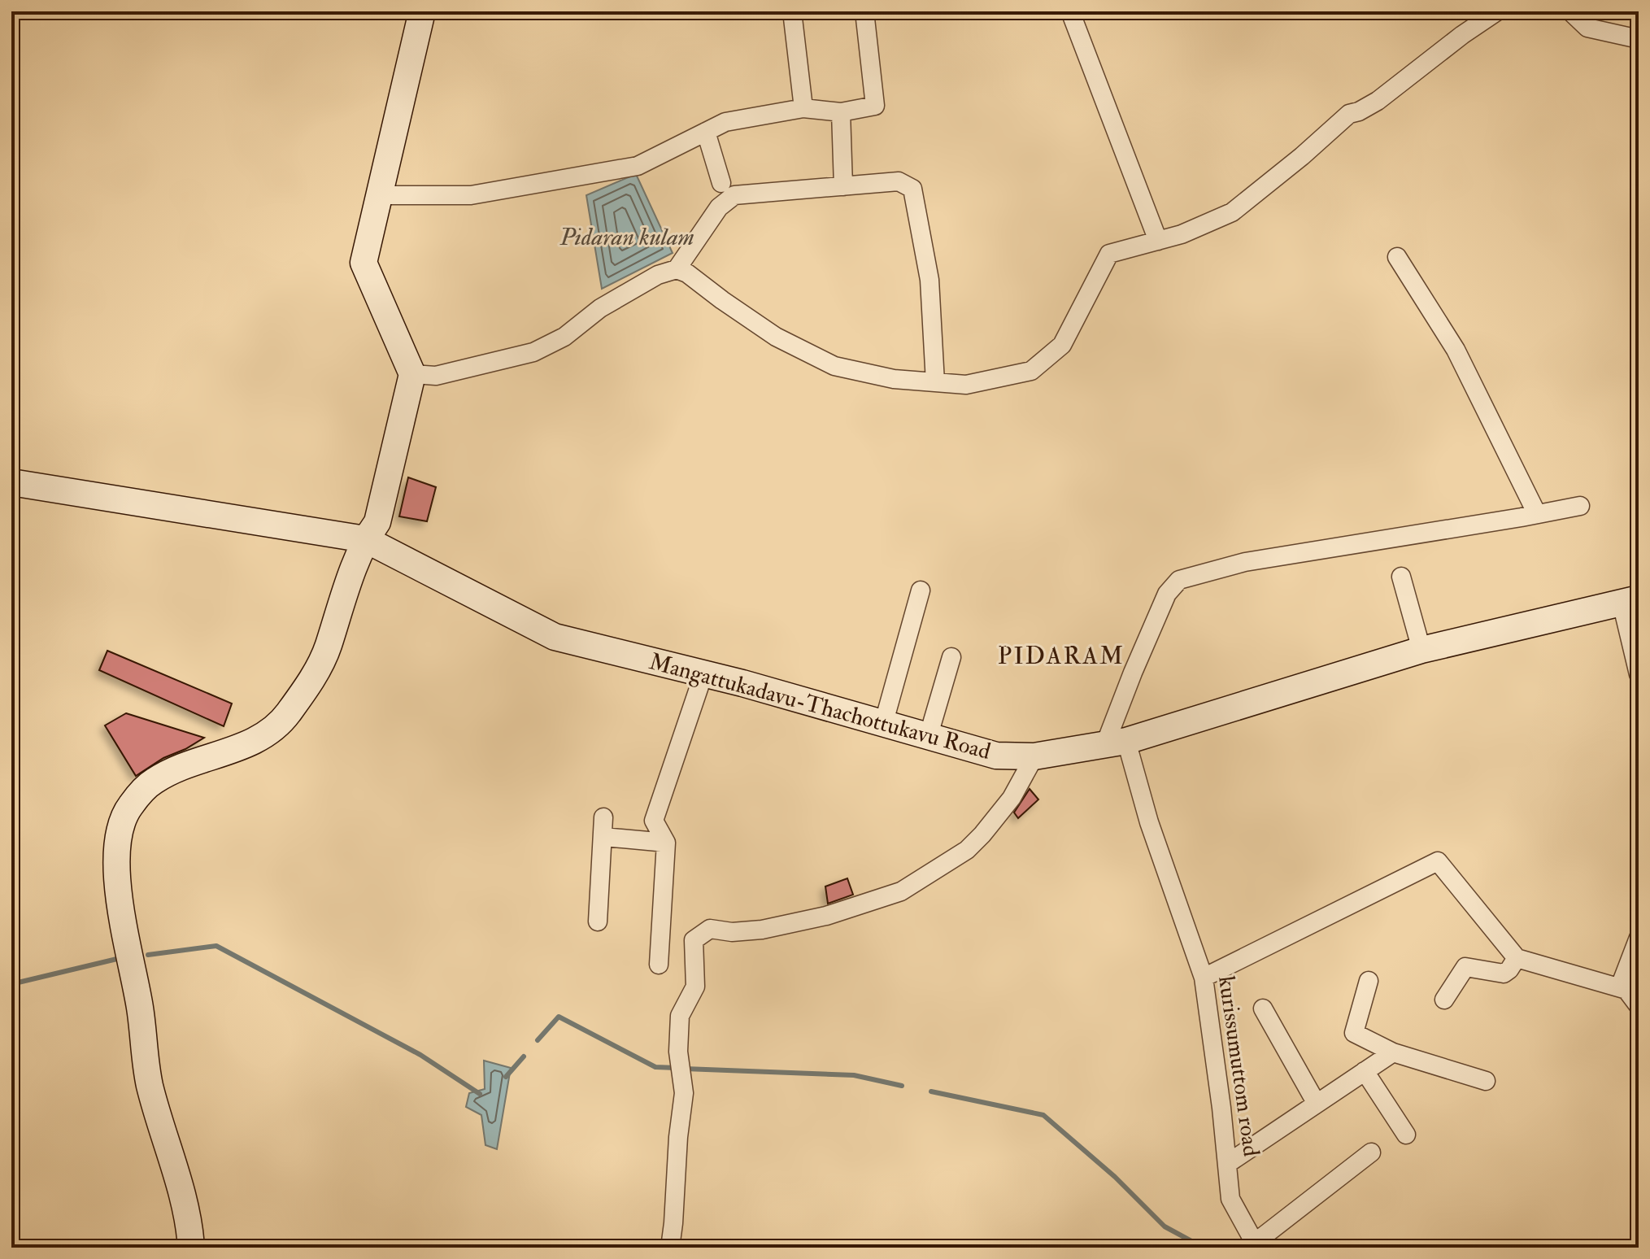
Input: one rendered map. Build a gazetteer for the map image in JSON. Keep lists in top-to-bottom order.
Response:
{
  "streets": {
    "main road": ["Mangattukadavu-Thachottukavu Road"],
    "street": ["kurissumuttom road"]
  },
  "crossings": [
    ["Mangattukadavu-Thachottukavu Road", "kurissumuttom road"]
  ],
  "districts": ["PIDARAM"],
  "water": ["Pidaran kulam"]
}
